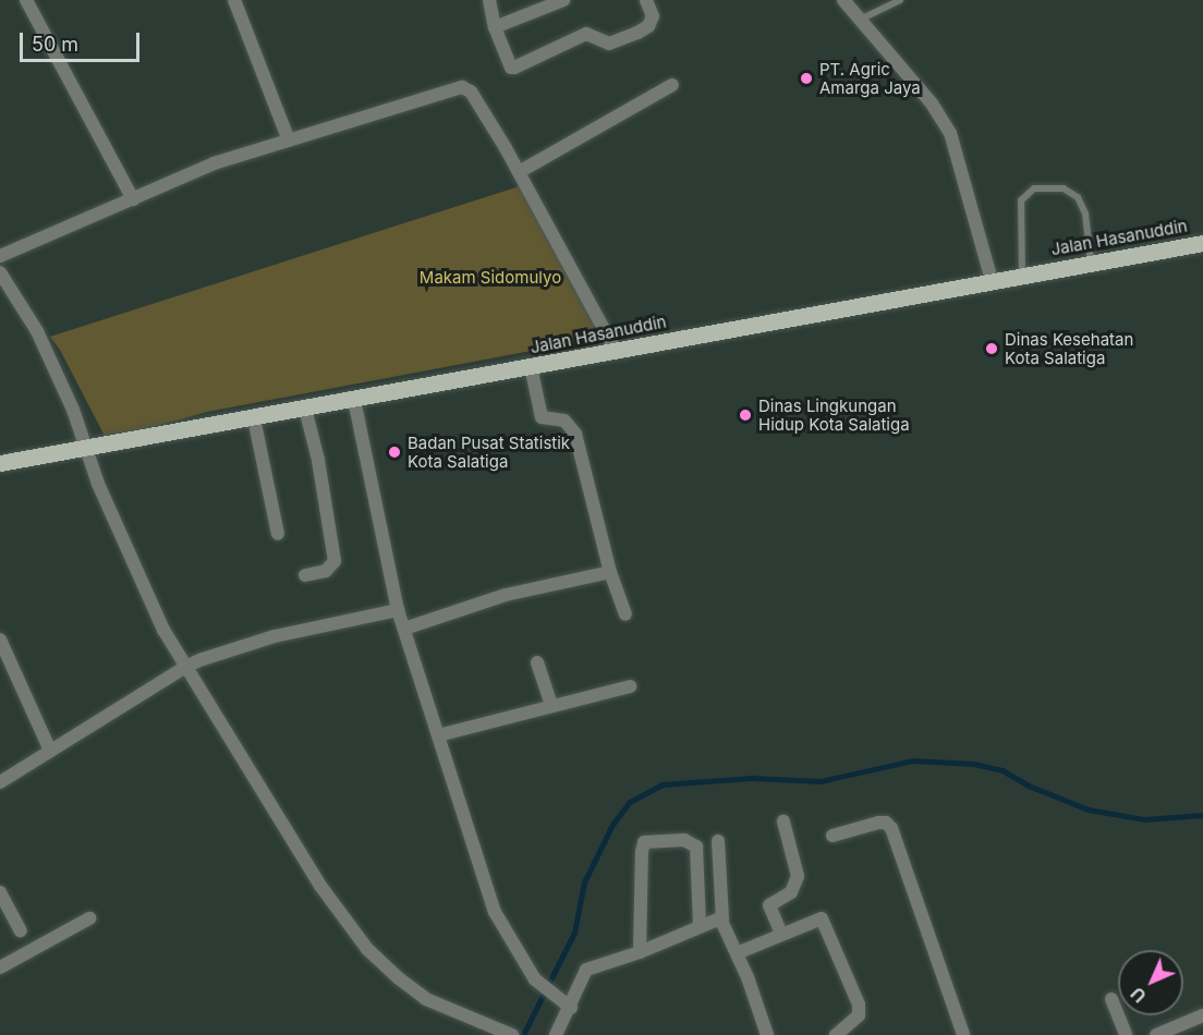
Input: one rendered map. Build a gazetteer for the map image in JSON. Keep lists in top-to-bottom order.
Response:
{
  "streets": {
    "main road": ["Jalan Hasanuddin"]
  },
  "parks": ["Makam Sidomulyo"],
  "places": [
    "PT. Agric Amarga Jaya",
    "Dinas Kesehatan Kota Salatiga",
    "Dinas Lingkungan Hidup Kota Salatiga",
    "Badan Pusat Statistik Kota Salatiga"
  ],
  "scale_bar": "50 m",
  "north": "bottom left"
}
